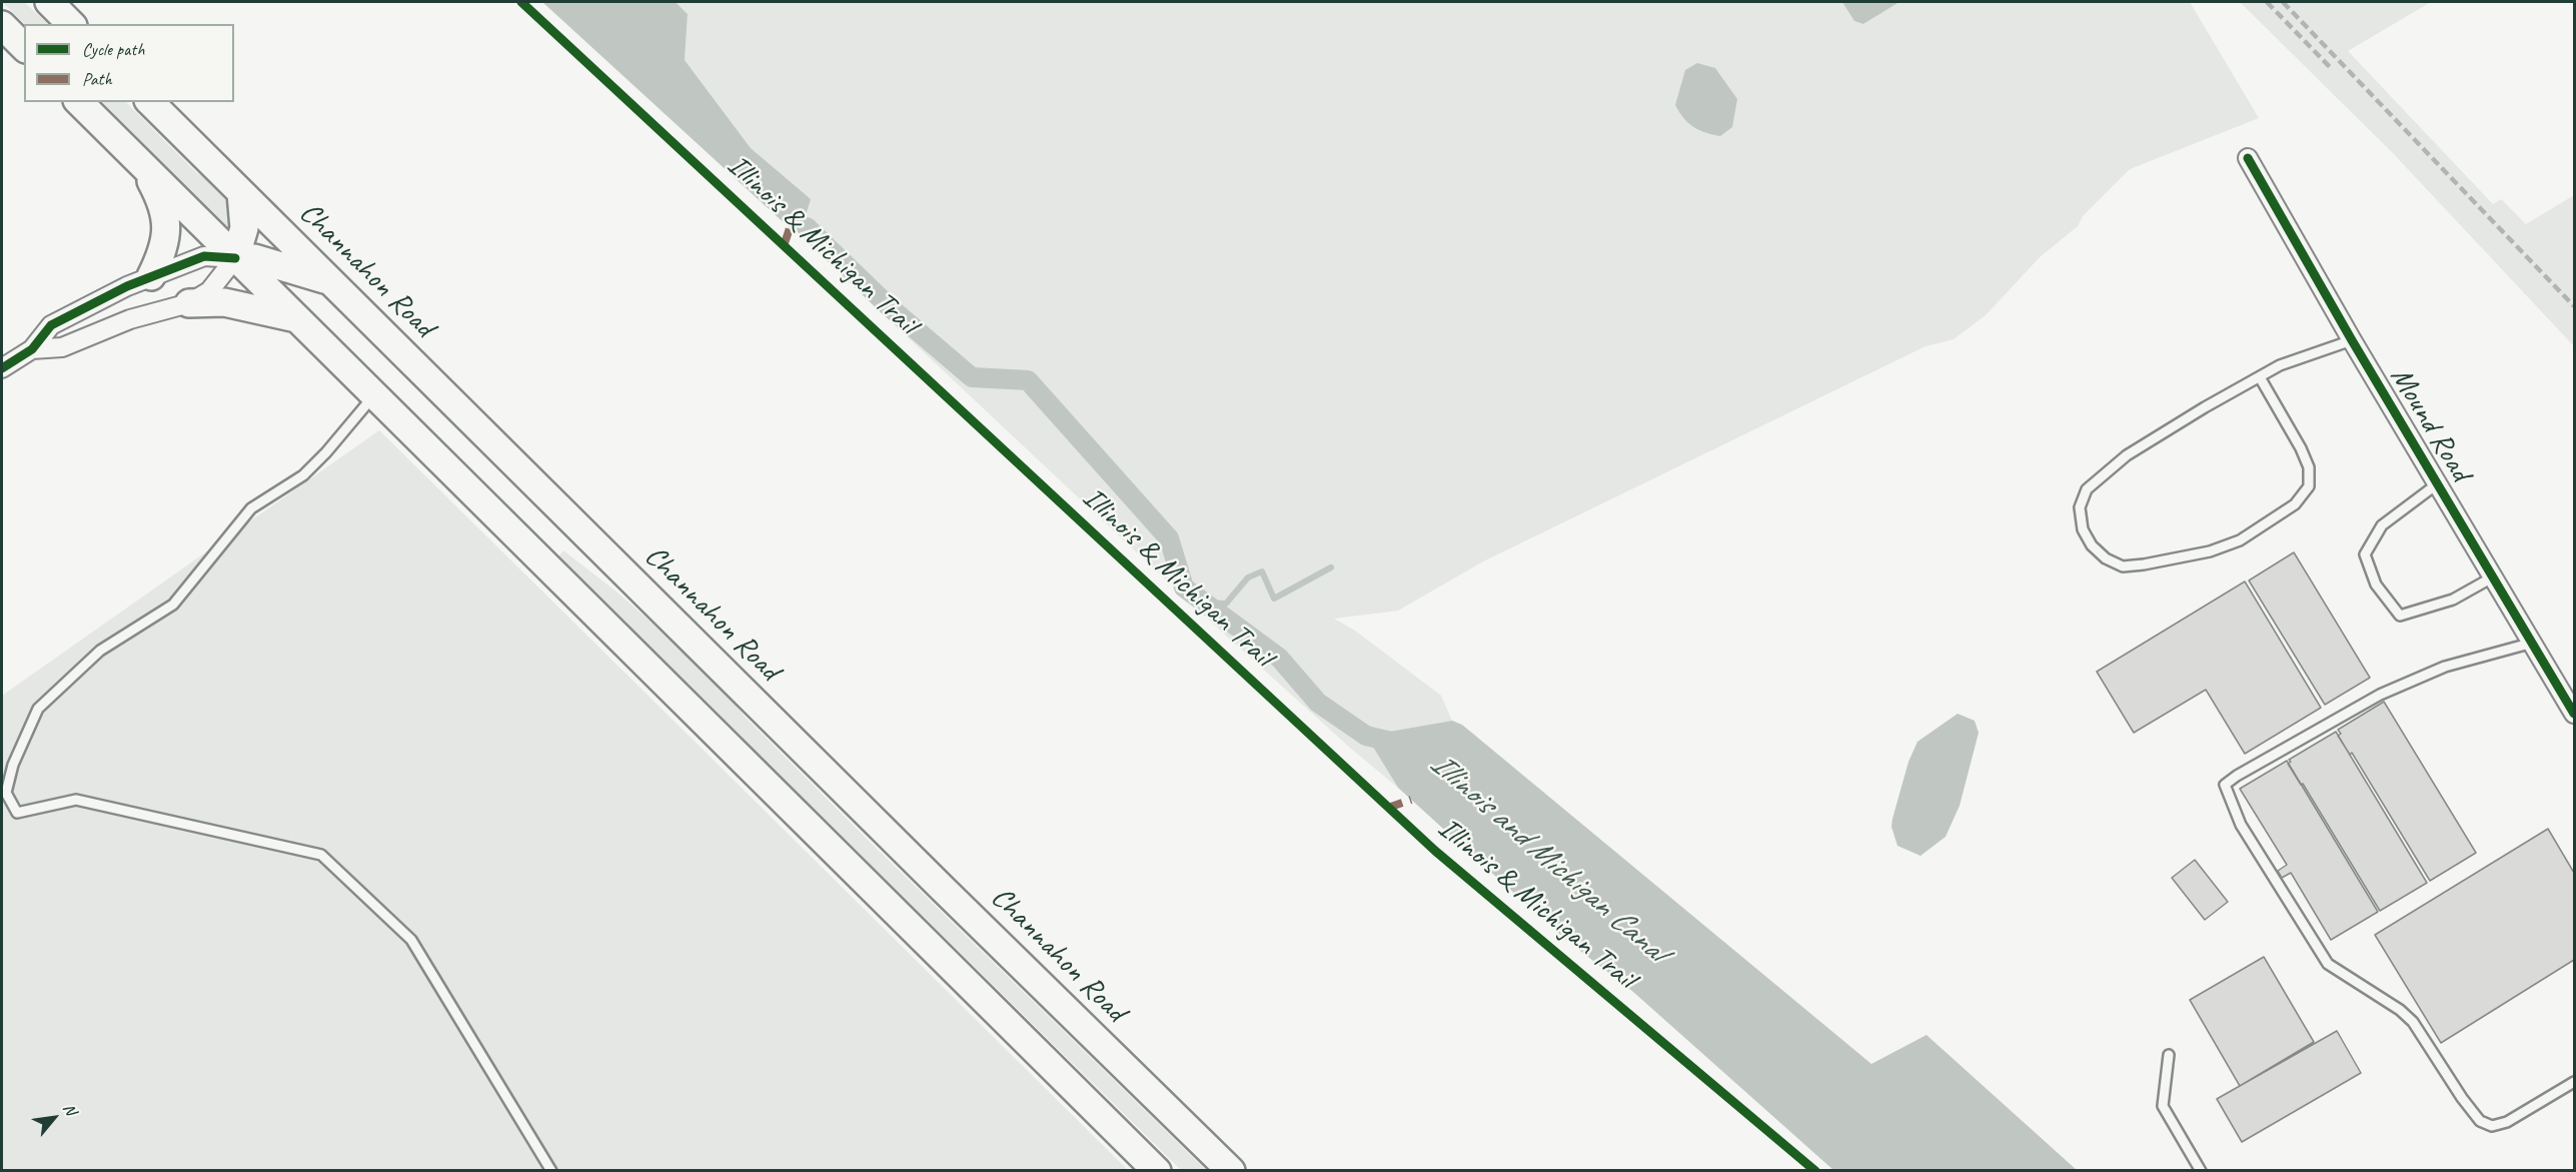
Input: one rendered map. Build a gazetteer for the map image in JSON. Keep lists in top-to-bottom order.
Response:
{
  "streets": {
    "main road": ["Channahon Road"],
    "street": ["Mound Road"],
    "cycle path": ["Illinois & Michigan Trail"]
  },
  "water": ["Illinois and Michigan Canal"],
  "legend": ["Cycle path", "Path"],
  "north": "top right"
}
